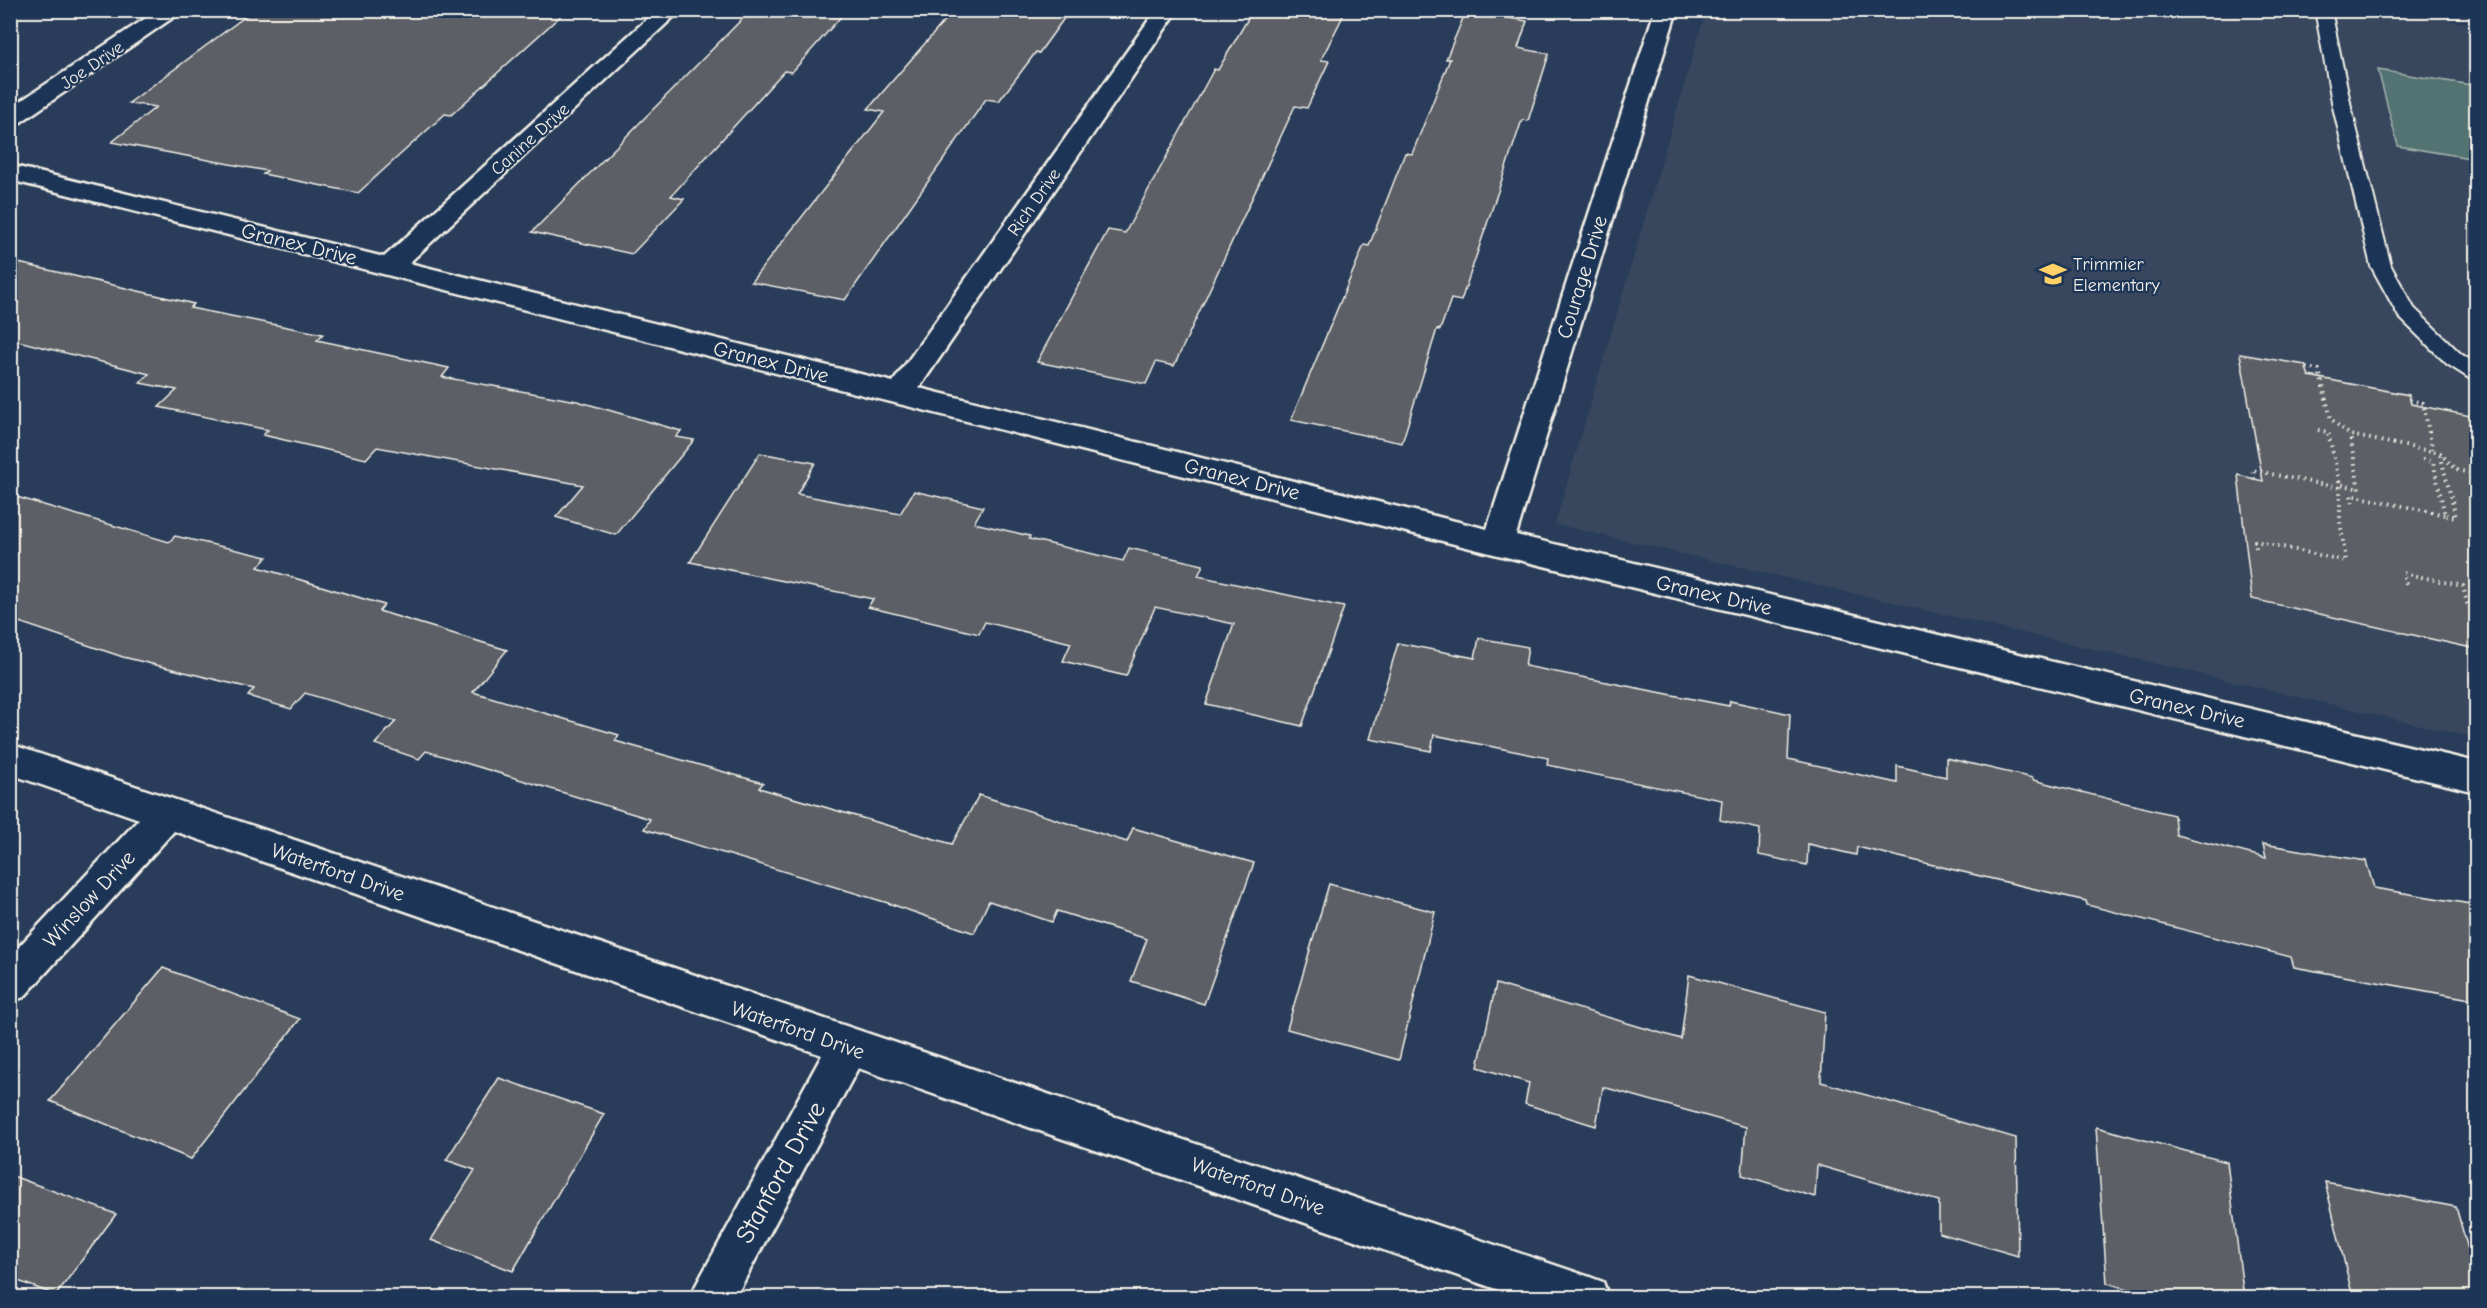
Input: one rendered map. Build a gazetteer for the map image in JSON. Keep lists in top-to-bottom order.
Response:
{
  "streets": {
    "street": [
      "Joe Drive",
      "Canine Drive",
      "Rich Drive",
      "Granex Drive",
      "Courage Drive",
      "Waterford Drive",
      "Winslow Drive",
      "Stanford Drive"
    ]
  },
  "crossings": [
    ["Canine Drive", "Granex Drive"],
    ["Rich Drive", "Granex Drive"],
    ["Granex Drive", "Courage Drive"],
    ["Waterford Drive", "Winslow Drive"],
    ["Waterford Drive", "Stanford Drive"]
  ],
  "places": {
    "school or university": ["Trimmier Elementary"]
  }
}
